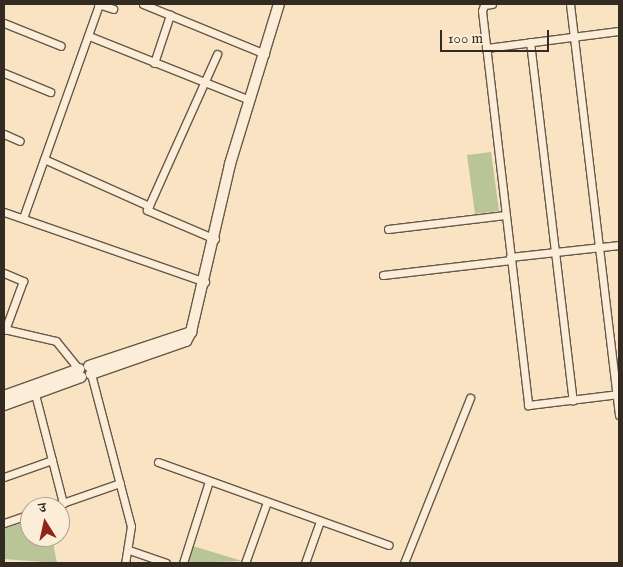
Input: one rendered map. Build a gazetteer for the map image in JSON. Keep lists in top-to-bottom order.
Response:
{
  "scale_bar": "100 m",
  "north": "top"
}
